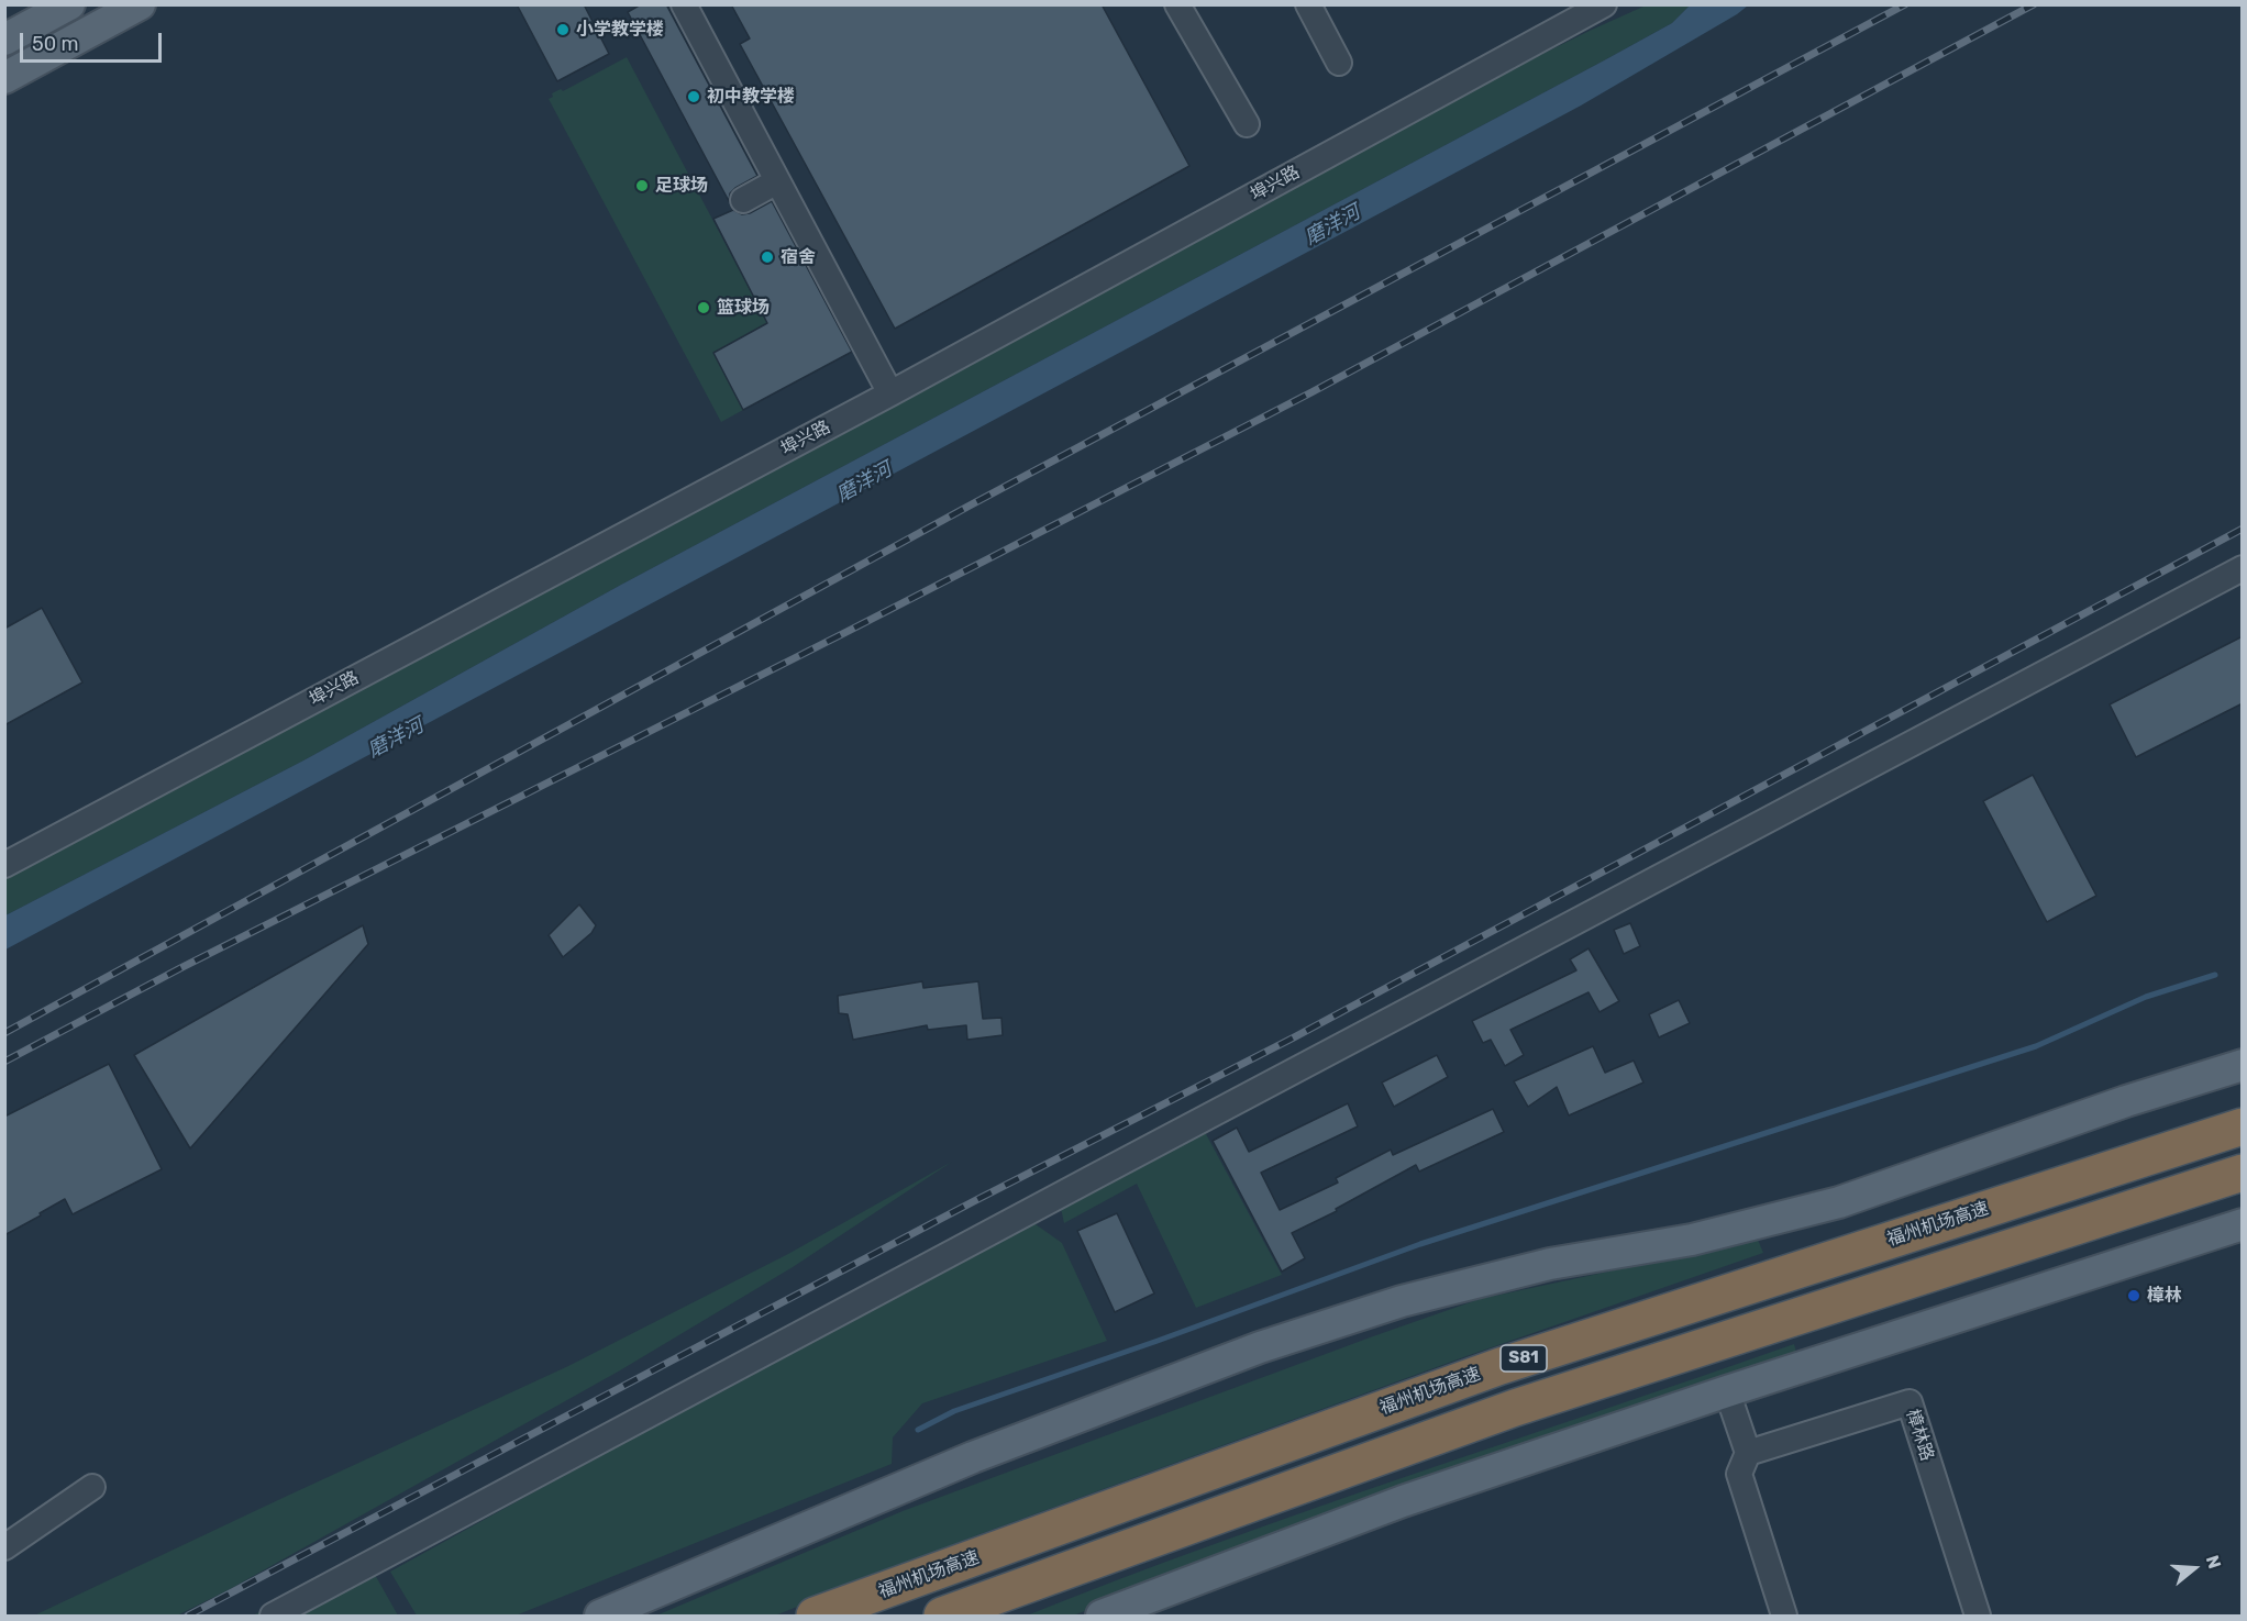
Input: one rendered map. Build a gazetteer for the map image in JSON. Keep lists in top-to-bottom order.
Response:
{
  "streets": {
    "highway": ["福州机场高速", "S81"],
    "street": ["埠兴路", "樟林路"]
  },
  "water": ["磨洋河"],
  "places": [
    "小学教学楼",
    "初中教学楼",
    "足球场",
    "宿舍",
    "篮球场",
    "樟林"
  ],
  "scale_bar": "50 m",
  "north": "right"
}
